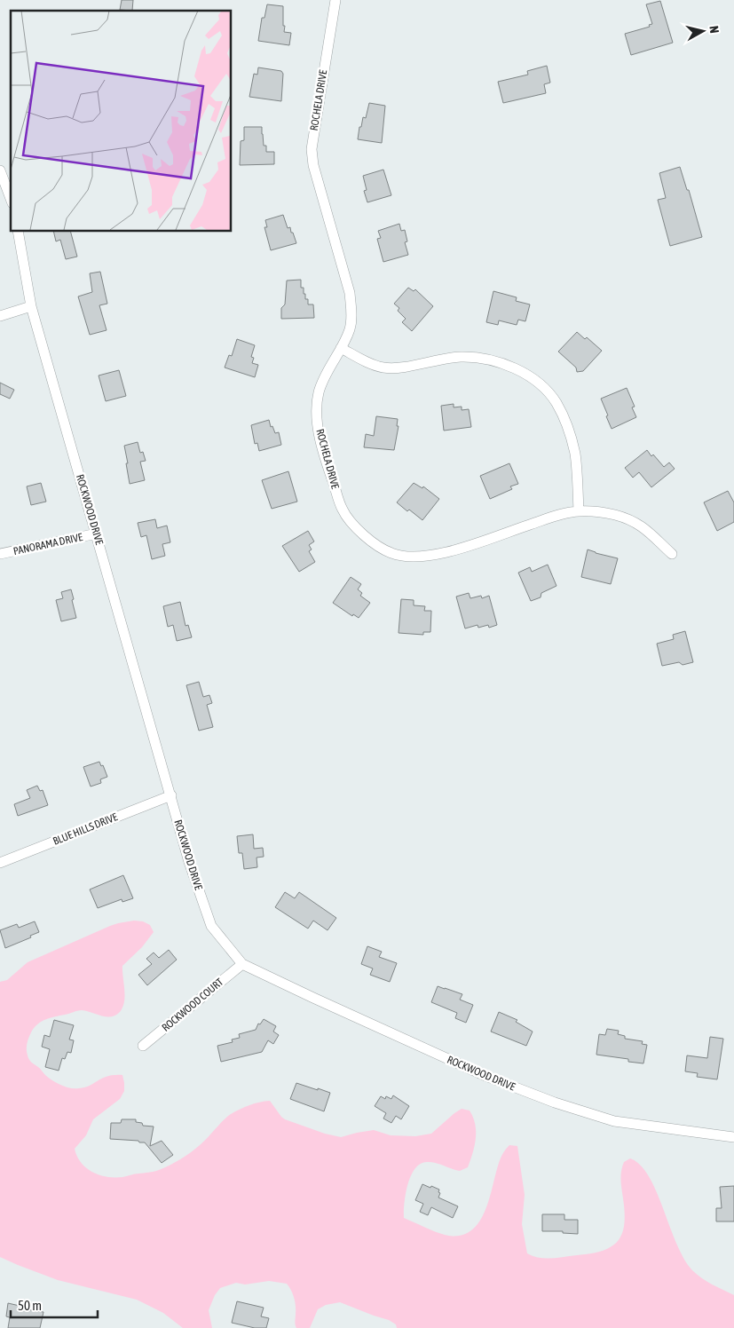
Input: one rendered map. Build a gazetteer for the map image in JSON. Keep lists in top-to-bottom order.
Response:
{
  "streets": {
    "street": [
      "ROCHELA DRIVE",
      "ROCKWOOD DRIVE",
      "PANORAMA DRIVE",
      "BLUE HILLS DRIVE",
      "ROCKWOOD COURT"
    ]
  },
  "crossings": [
    ["ROCKWOOD DRIVE", "PANORAMA DRIVE"],
    ["ROCKWOOD DRIVE", "BLUE HILLS DRIVE"],
    ["ROCKWOOD DRIVE", "ROCKWOOD COURT"]
  ],
  "scale_bar": "50 m",
  "north": "right"
}
